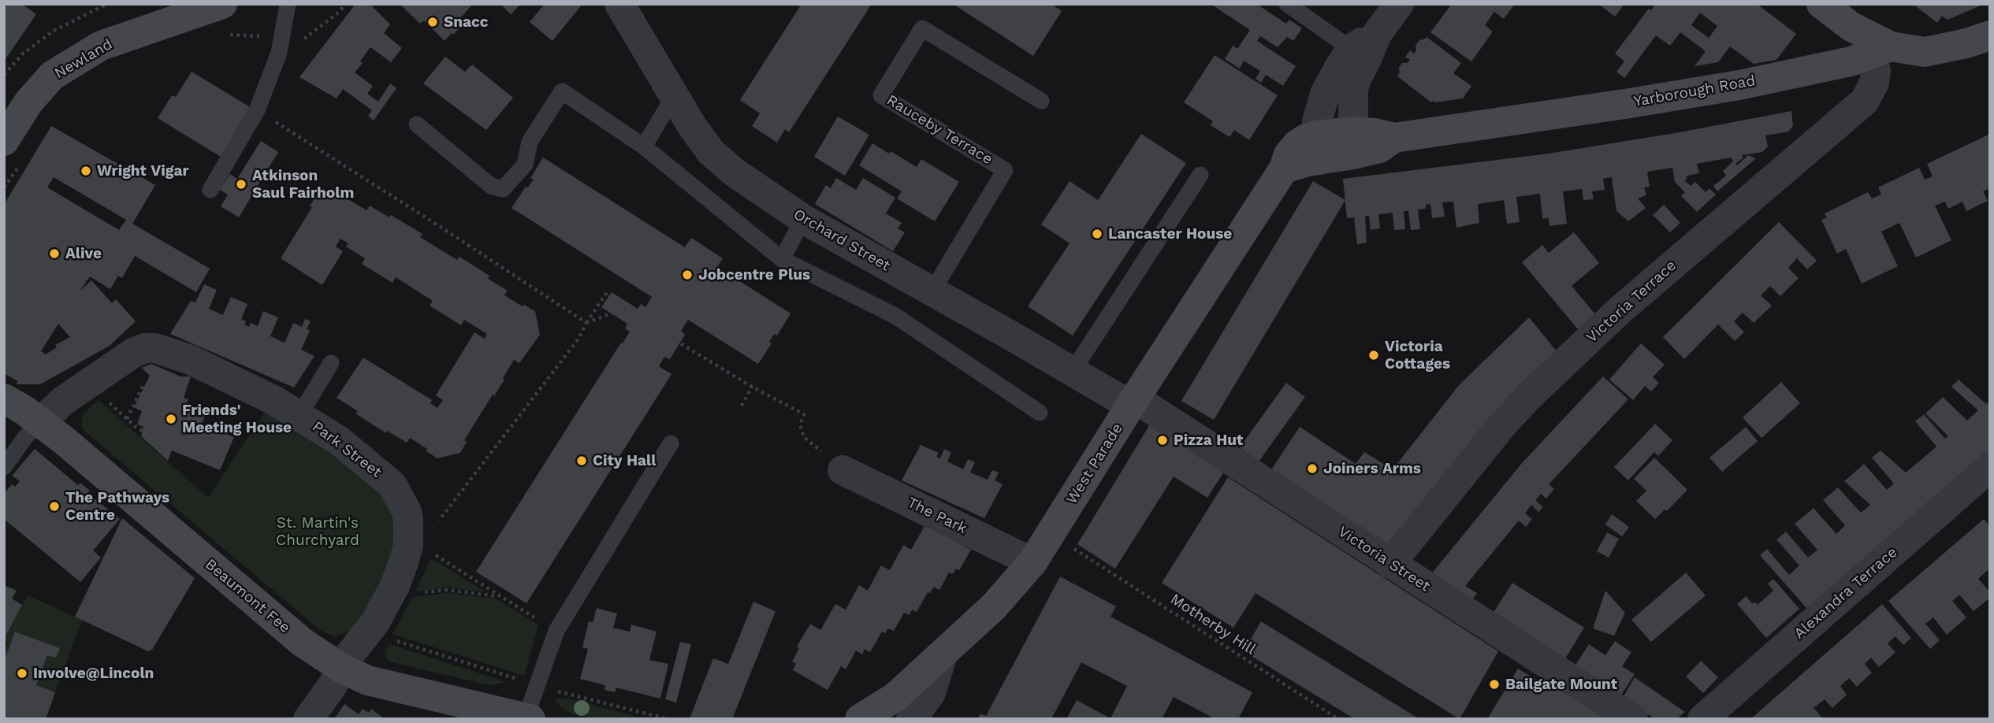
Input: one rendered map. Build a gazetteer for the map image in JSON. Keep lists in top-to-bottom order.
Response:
{
  "streets": {
    "main road": [
      "Newland",
      "Yarborough Road",
      "West Parade",
      "Beaumont Fee"
    ],
    "street": [
      "Orchard Street",
      "Victoria Terrace",
      "Park Street",
      "The Park",
      "Victoria Street",
      "Alexandra Terrace"
    ],
    "lane": ["Rauceby Terrace"],
    "path": ["Motherby Hill"]
  },
  "crossings": [
    ["Yarborough Road", "Victoria Terrace"],
    ["Yarborough Road", "West Parade"],
    ["Rauceby Terrace", "Orchard Street"],
    ["Orchard Street", "West Parade"],
    ["Orchard Street", "Victoria Street"],
    ["Victoria Terrace", "Victoria Street"],
    ["Park Street", "Beaumont Fee"],
    ["West Parade", "The Park"],
    ["West Parade", "Victoria Street"]
  ],
  "parks": ["St. Martin's Churchyard"],
  "places": [
    "Snacc",
    "Wright Vigar",
    "Atkinson Saul Fairholm",
    "Lancaster House",
    "Alive",
    "Jobcentre Plus",
    "Victoria Cottages",
    "Friends' Meeting House",
    "Pizza Hut",
    "City Hall",
    "Joiners Arms",
    "The Pathways Centre",
    "Involve@Lincoln",
    "Bailgate Mount"
  ]
}
